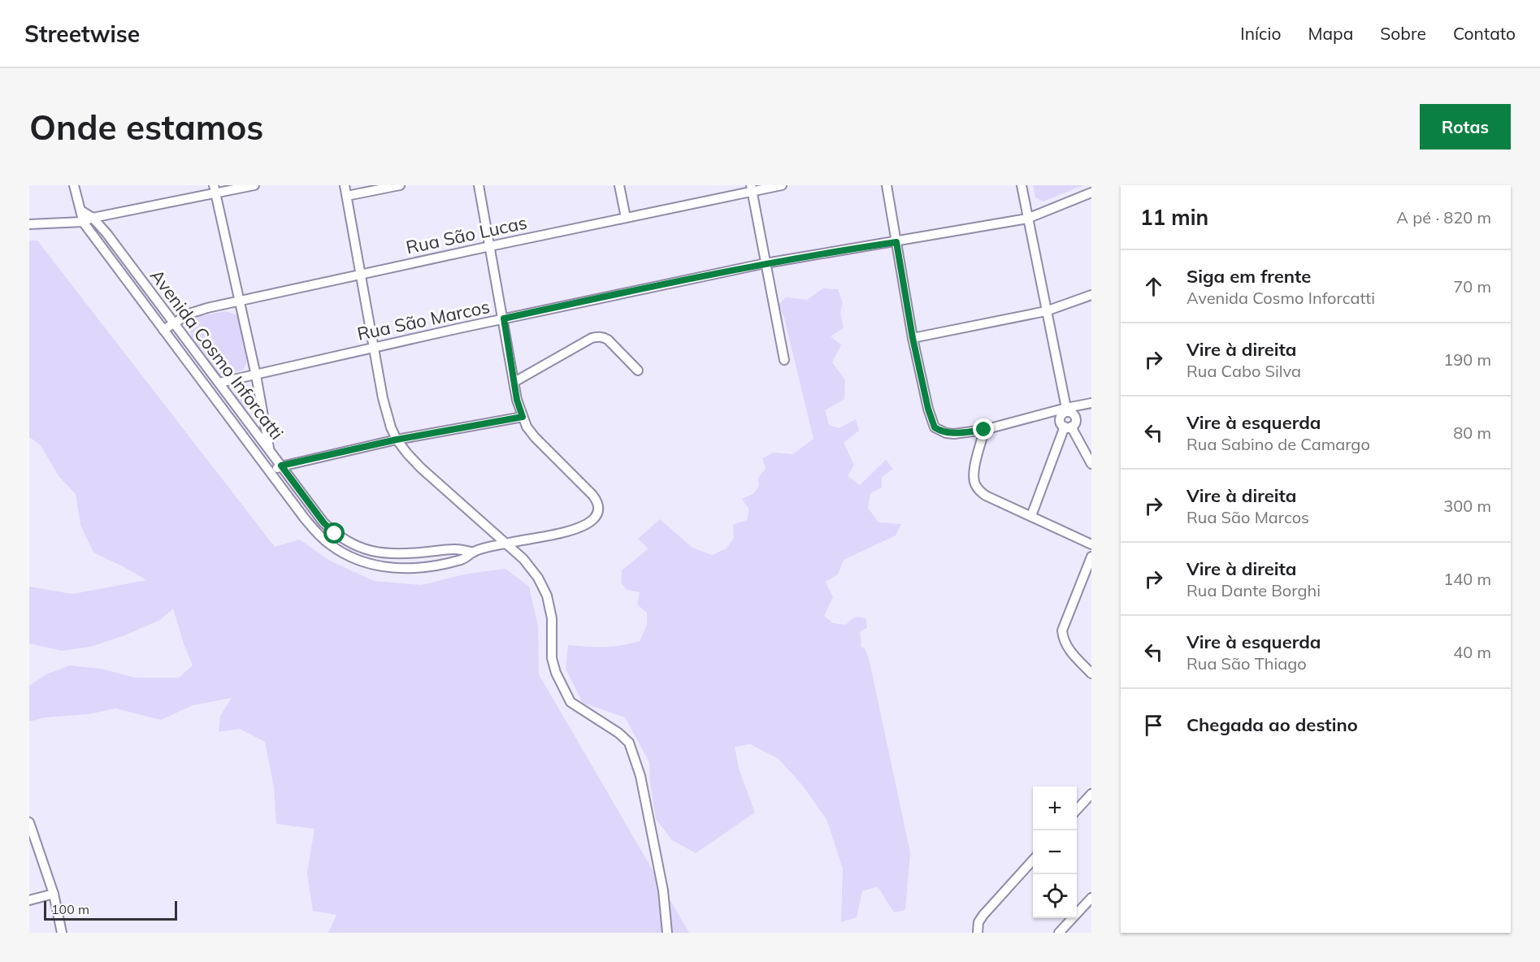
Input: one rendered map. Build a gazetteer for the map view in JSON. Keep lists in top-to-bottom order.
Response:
{
  "streets": {
    "street": ["Rua São Lucas", "Rua São Marcos", "Avenida Cosmo Inforcatti"]
  },
  "crossings": [
    ["Rua São Lucas", "Avenida Cosmo Inforcatti"],
    ["Rua São Marcos", "Avenida Cosmo Inforcatti"]
  ],
  "scale_bar": "100 m",
  "page": {
    "header": "Streetwise",
    "nav": [
      "Início",
      "Mapa",
      "Sobre",
      "Contato"
    ],
    "buttons": "Rotas",
    "title": "Onde estamos",
    "heading": ["11 min", "A pé · 820 m"],
    "list": [
      ["Siga em frente", "Avenida Cosmo Inforcatti", "70 m"],
      ["Vire à direita", "Rua Cabo Silva", "190 m"],
      ["Vire à esquerda", "Rua Sabino de Camargo", "80 m"],
      ["Vire à direita", "Rua São Marcos", "300 m"],
      ["Vire à direita", "Rua Dante Borghi", "140 m"],
      ["Vire à esquerda", "Rua São Thiago", "40 m"],
      "Chegada ao destino"
    ],
    "map_buttons": ["+", "−"],
    "scale": "100 m"
  }
}
